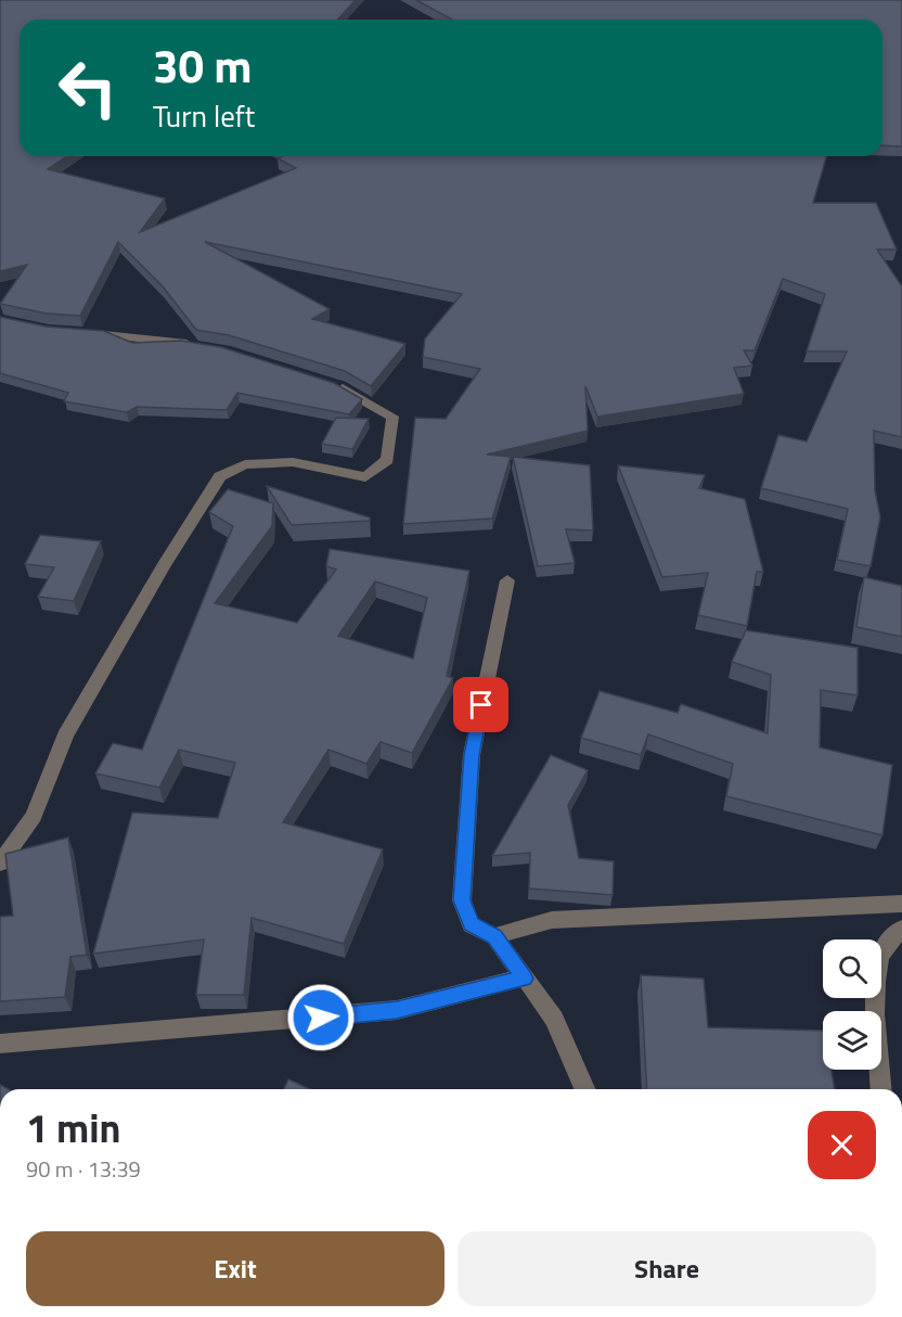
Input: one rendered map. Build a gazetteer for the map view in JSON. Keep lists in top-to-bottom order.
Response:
{
  "page": {
    "turn": ["30 m", "Turn left"],
    "heading": ["1 min", "90 m · 13:39"],
    "buttons": ["Exit", "Share"]
  }
}
